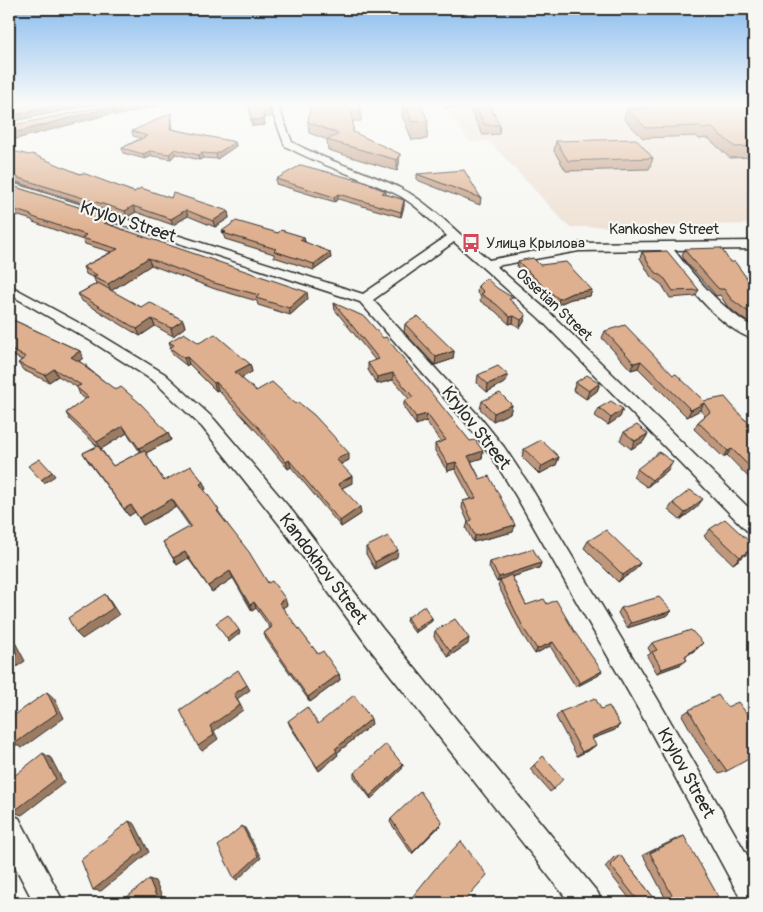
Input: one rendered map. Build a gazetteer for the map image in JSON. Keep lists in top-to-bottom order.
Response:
{
  "streets": {
    "street": [
      "Krylov Street",
      "Kankoshev Street",
      "Ossetian Street",
      "Kandokhov Street"
    ]
  },
  "crossings": [
    ["Kankoshev Street", "Ossetian Street"]
  ],
  "places": {
    "bus stop": ["Улица Крылова"]
  }
}
